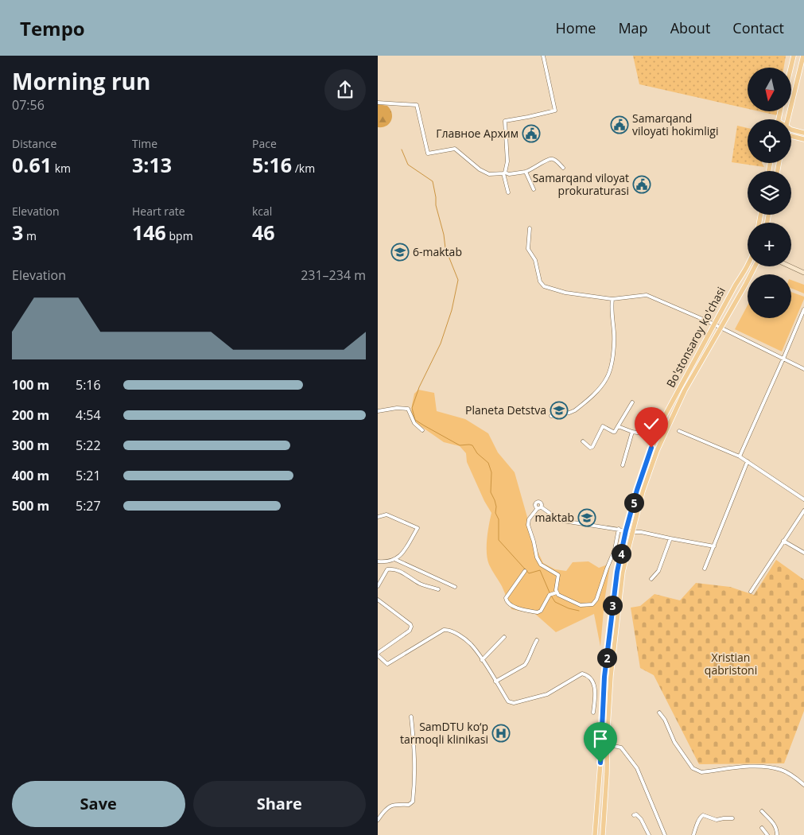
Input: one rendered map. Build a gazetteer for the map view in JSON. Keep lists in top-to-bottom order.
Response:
{
  "streets": {
    "main road": ["Bo'stonsaroy ko'chasi"]
  },
  "parks": ["Xristian qabristoni"],
  "places": {
    "public building": ["Samarqand viloyati hokimligi", "Главное Архим", "Samarqand viloyat prokuraturasi"],
    "school or university": ["6-maktab", "Planeta Detstva", "maktab"],
    "hospital": ["SamDTU ko‘p tarmoqli klinikasi"]
  },
  "north": "bottom",
  "page": {
    "header": "Tempo",
    "nav": [
      "Home",
      "Map",
      "About",
      "Contact"
    ],
    "heading": ["Morning run", "07:56"],
    "map_buttons": ["+", "−"],
    "stats": [
      ["Distance", "0.61 km"],
      ["Time", "3:13"],
      ["Pace", "5:16 /km"],
      ["Elevation", "3 m"],
      ["Heart rate", "146 bpm"],
      ["kcal", "46"]
    ],
    "chart": ["Elevation", "231–234 m"],
    "list": [
      {
        "name": "100 m",
        "note": "5:16"
      },
      {
        "name": "200 m",
        "note": "4:54"
      },
      {
        "name": "300 m",
        "note": "5:22"
      },
      {
        "name": "400 m",
        "note": "5:21"
      },
      {
        "name": "500 m",
        "note": "5:27"
      }
    ],
    "pins": [
      "5",
      "4",
      "3",
      "2"
    ],
    "buttons": ["Save", "Share"]
  }
}
